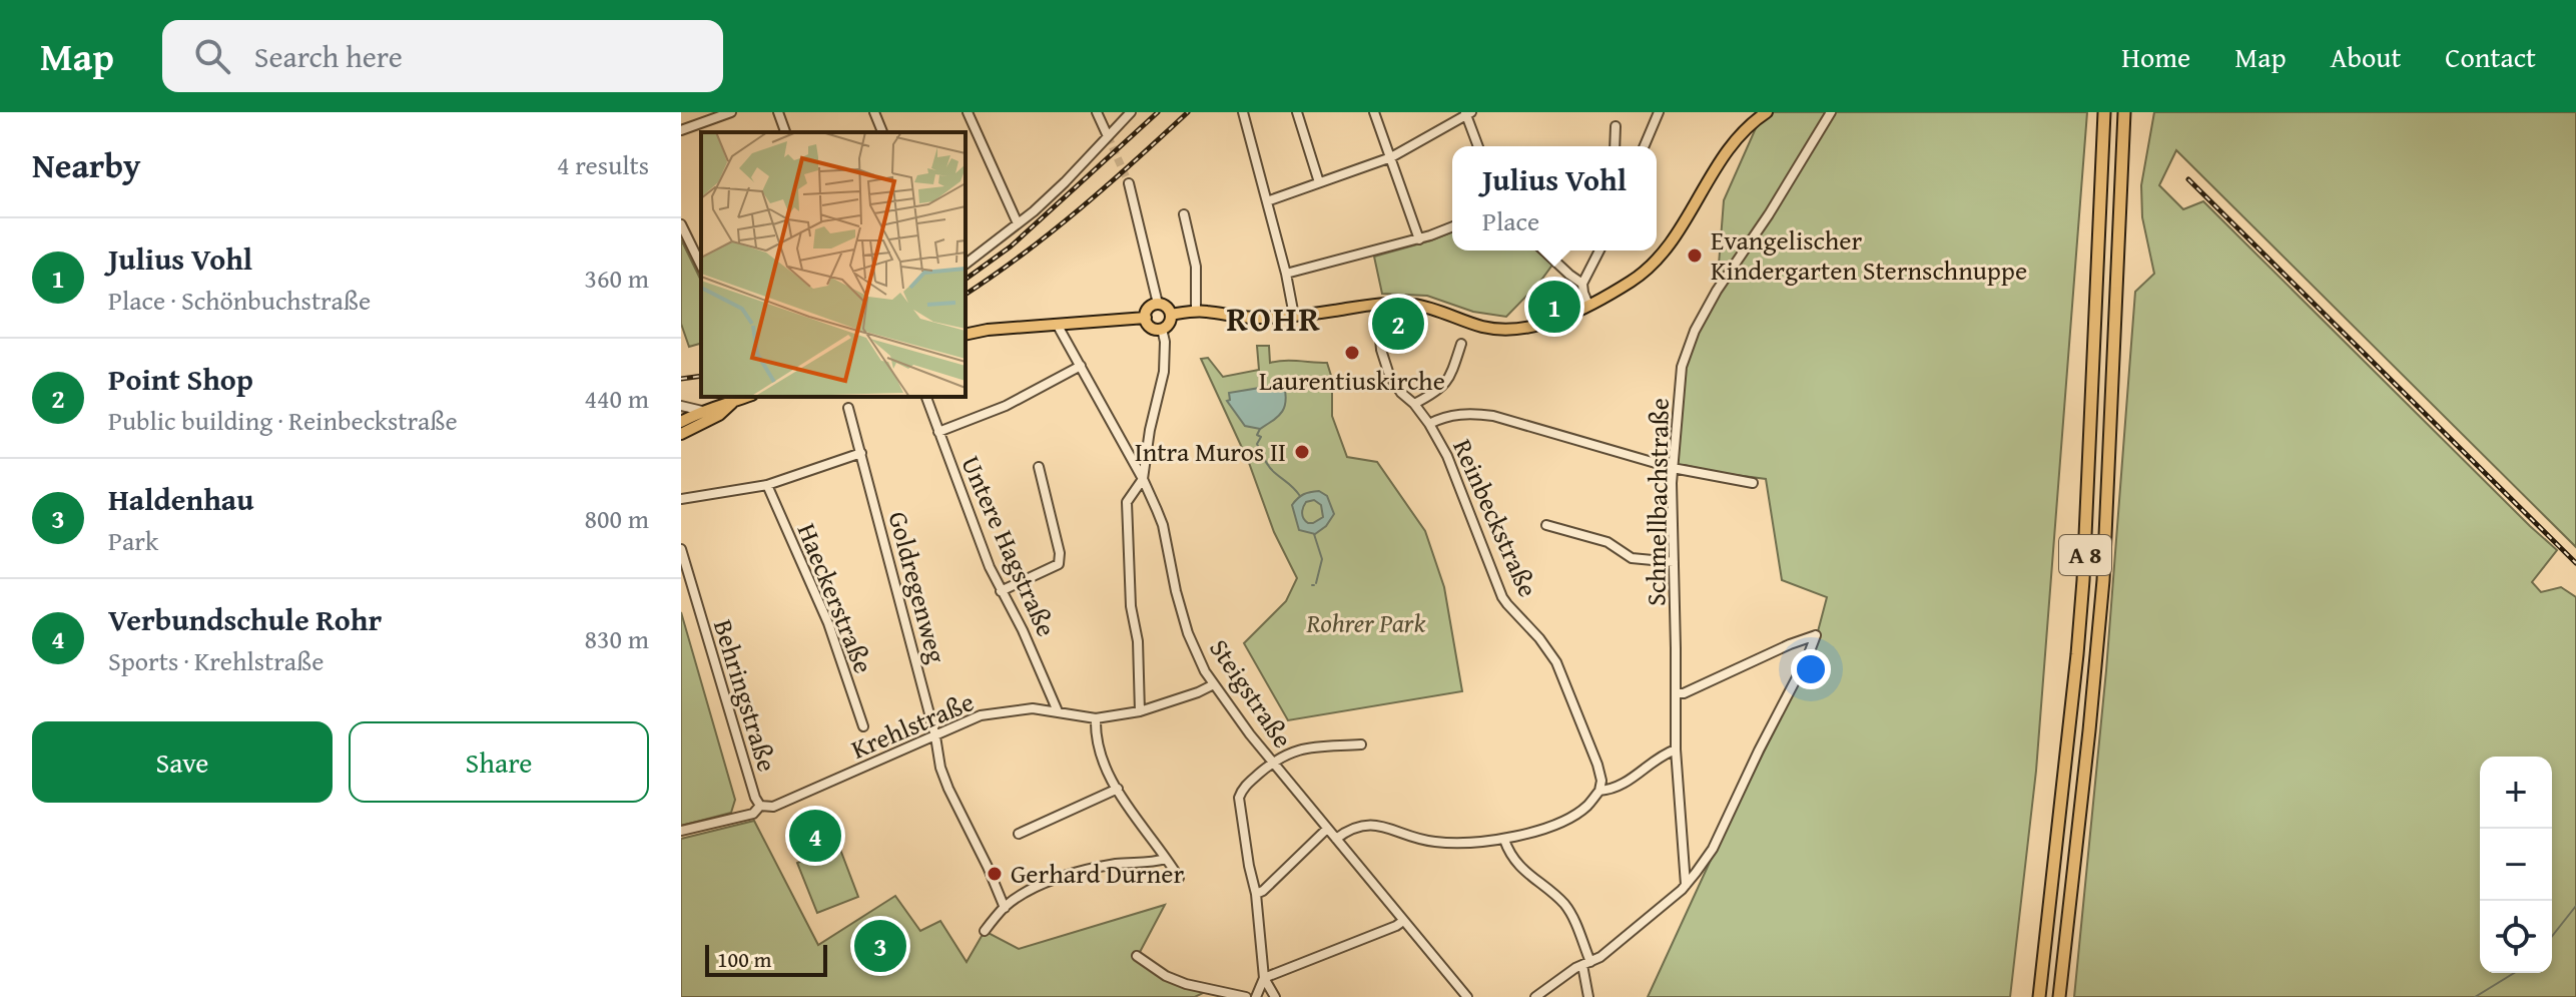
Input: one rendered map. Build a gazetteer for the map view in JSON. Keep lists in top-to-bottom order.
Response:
{
  "streets": {
    "highway": ["A 8"],
    "street": [
      "Schmellbachstraße",
      "Reinbeckstraße",
      "Untere Hagstraße",
      "Goldregenweg",
      "Haeckerstraße",
      "Steigstraße",
      "Behringstraße",
      "Krehlstraße"
    ]
  },
  "crossings": [
    ["Untere Hagstraße", "Krehlstraße"],
    ["Goldregenweg", "Krehlstraße"],
    ["Steigstraße", "Krehlstraße"],
    ["Behringstraße", "Krehlstraße"]
  ],
  "districts": ["ROHR"],
  "parks": ["Rohrer Park"],
  "places": [
    "Evangelischer Kindergarten Sternschnuppe",
    "Laurentiuskirche",
    "Intra Muros II",
    "Gerhard Durner"
  ],
  "scale_bar": "100 m",
  "page": {
    "header": "Map",
    "search": "Search here",
    "nav": [
      "Home",
      "Map",
      "About",
      "Contact"
    ],
    "heading": ["Nearby", "4 results"],
    "popup": ["Julius Vohl", "Place"],
    "list": [
      {
        "mark": "1",
        "name": "Julius Vohl",
        "note": "Place · Schönbuchstraße",
        "value": "360 m"
      },
      {
        "mark": "2",
        "name": "Point Shop",
        "note": "Public building · Reinbeckstraße",
        "value": "440 m"
      },
      {
        "mark": "3",
        "name": "Haldenhau",
        "note": "Park",
        "value": "800 m"
      },
      {
        "mark": "4",
        "name": "Verbundschule Rohr",
        "note": "Sports · Krehlstraße",
        "value": "830 m"
      }
    ],
    "pins": [
      "1",
      "2",
      "4",
      "3"
    ],
    "buttons": ["Save", "Share"],
    "map_buttons": ["+", "−"],
    "scale": "100 m"
  }
}
